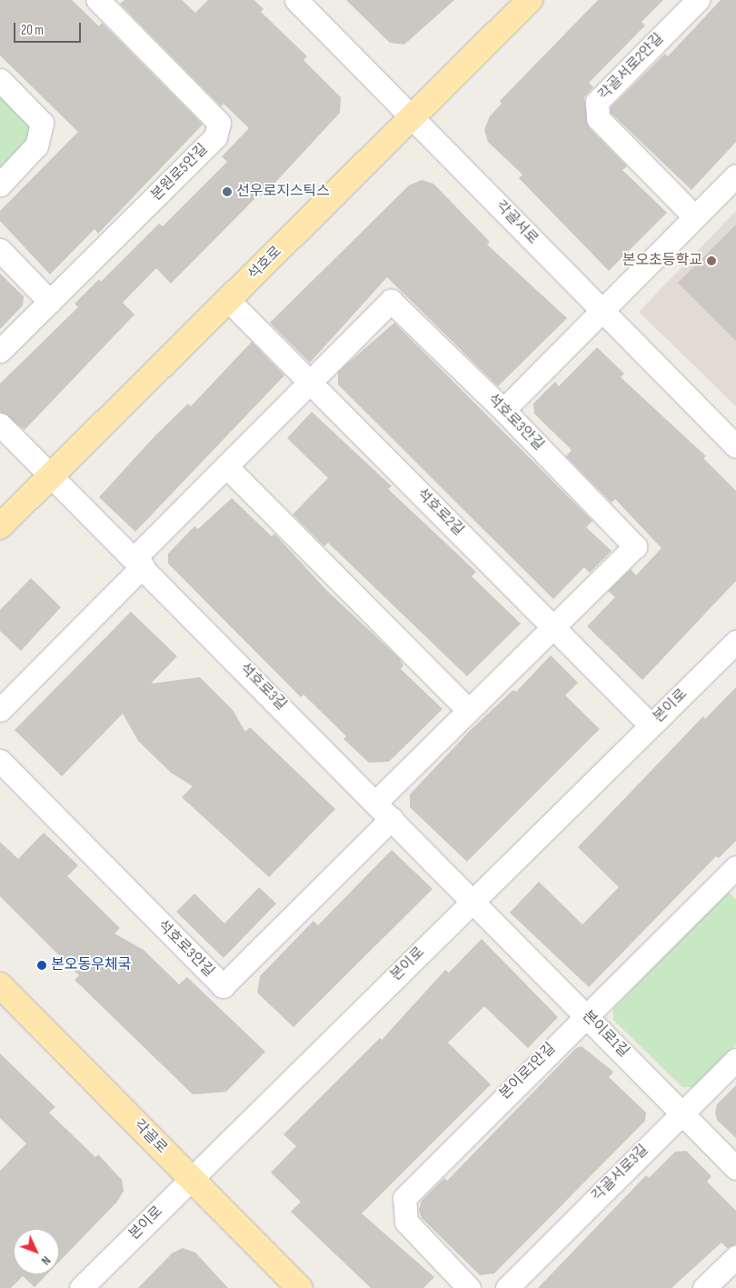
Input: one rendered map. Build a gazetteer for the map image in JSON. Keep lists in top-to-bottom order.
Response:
{
  "streets": {
    "main road": ["석호로", "각골로"],
    "street": [
      "각골서로2안길",
      "본원로5안길",
      "각골서로",
      "석호로3안길",
      "석호로2길",
      "석호로3길",
      "본이로",
      "본이로1길",
      "본이로1안길",
      "각골서로3길"
    ]
  },
  "crossings": [
    ["각골서로", "석호로"],
    ["석호로", "석호로2길"],
    ["석호로", "석호로3길"],
    ["석호로3안길", "석호로2길"],
    ["석호로3안길", "석호로3길"],
    ["석호로2길", "본이로"],
    ["석호로3길", "본이로"],
    ["석호로3길", "본이로1길"],
    ["본이로", "본이로1길"],
    ["본이로", "각골로"],
    ["본이로1길", "본이로1안길"],
    ["본이로1길", "각골서로3길"]
  ],
  "places": ["선우로지스틱스", "본오초등학교", "본오동우체국"],
  "scale_bar": "20 m",
  "north": "bottom right"
}
